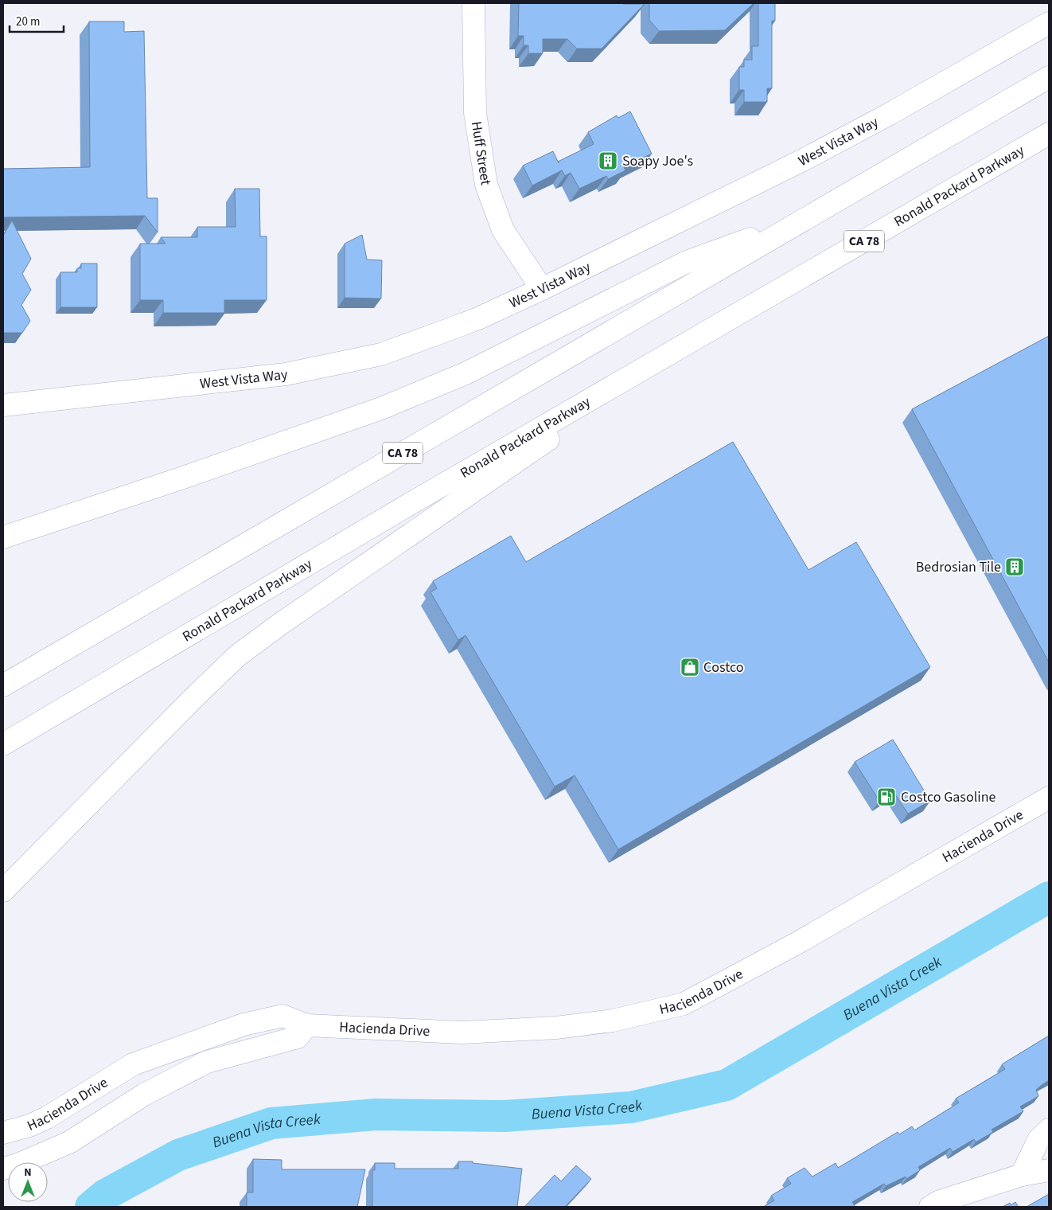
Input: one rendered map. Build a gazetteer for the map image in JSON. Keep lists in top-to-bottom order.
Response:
{
  "streets": {
    "main road": [
      "West Vista Way",
      "Huff Street",
      "Ronald Packard Parkway",
      "CA 78",
      "Hacienda Drive"
    ]
  },
  "crossings": [
    ["West Vista Way", "Huff Street"]
  ],
  "water": ["Buena Vista Creek"],
  "places": {
    "building": ["Soapy Joe's", "Bedrosian Tile"],
    "shop": ["Costco"],
    "fuel station": ["Costco Gasoline"]
  },
  "scale_bar": "20 m",
  "north": "top"
}
